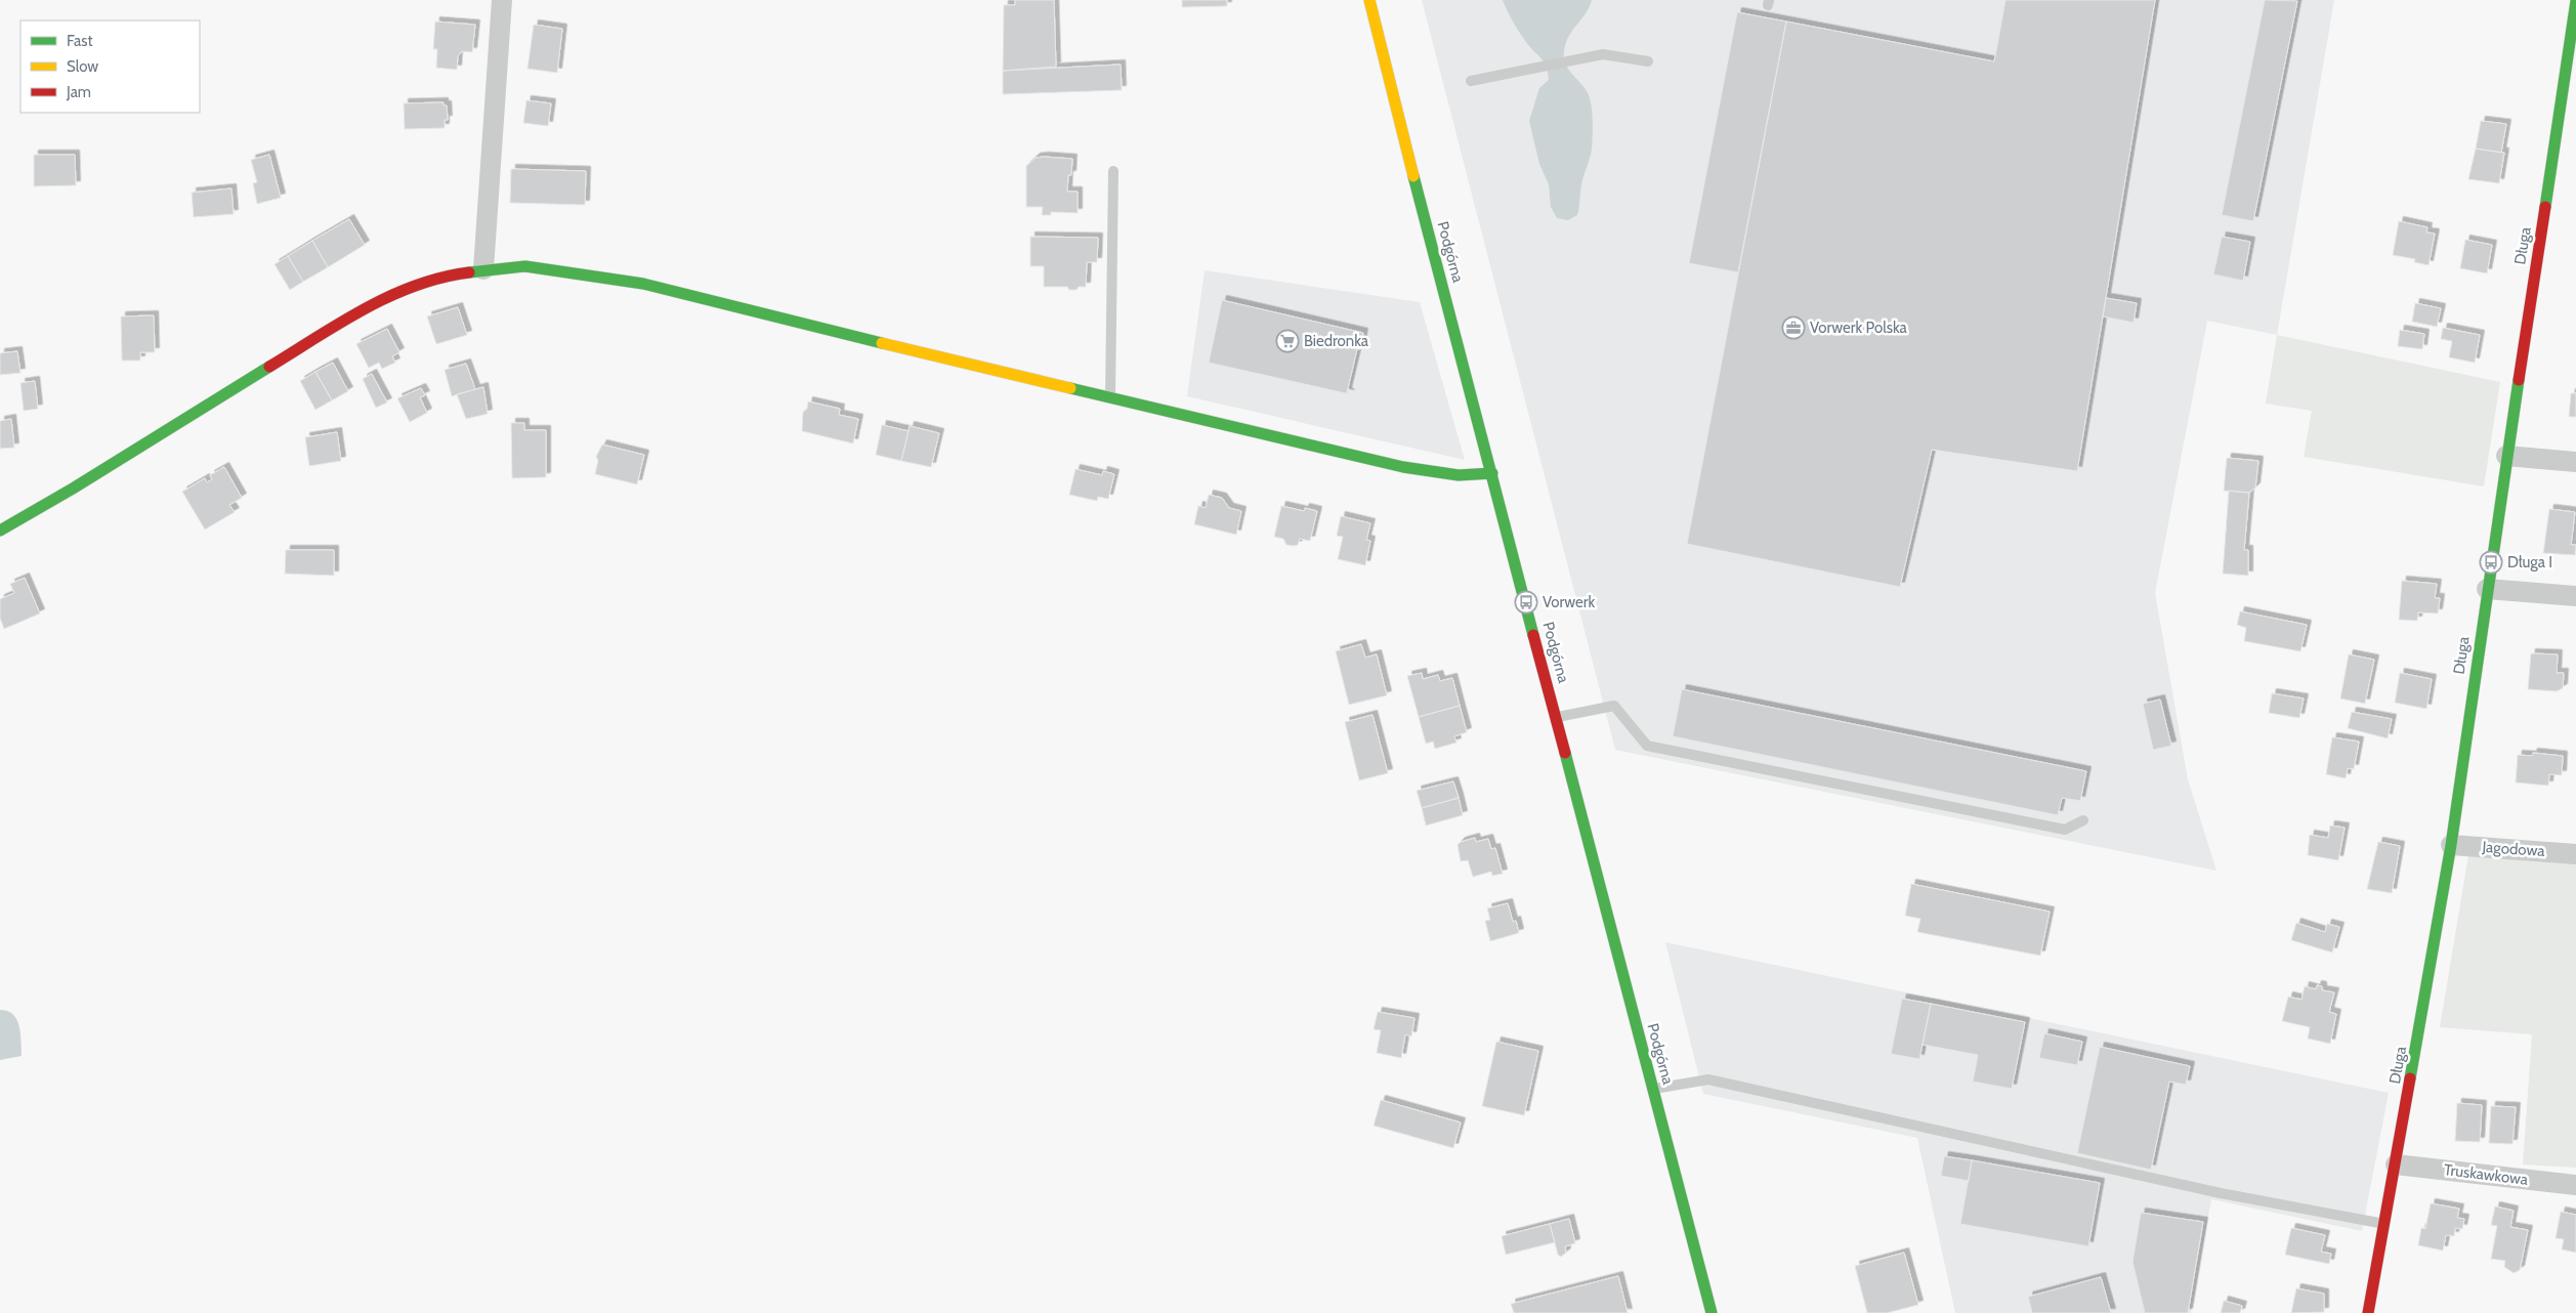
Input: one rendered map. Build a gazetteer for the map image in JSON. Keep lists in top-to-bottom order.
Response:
{
  "streets": {
    "street": [
      "Długa",
      "Podgórna",
      "Jagodowa",
      "Truskawkowa"
    ]
  },
  "crossings": [
    ["Długa", "Jagodowa"],
    ["Długa", "Truskawkowa"]
  ],
  "places": {
    "office": ["Vorwerk Polska"],
    "supermarket": ["Biedronka"],
    "bus stop": ["Długa I", "Vorwerk"]
  },
  "legend": ["Fast", "Slow", "Jam"]
}
